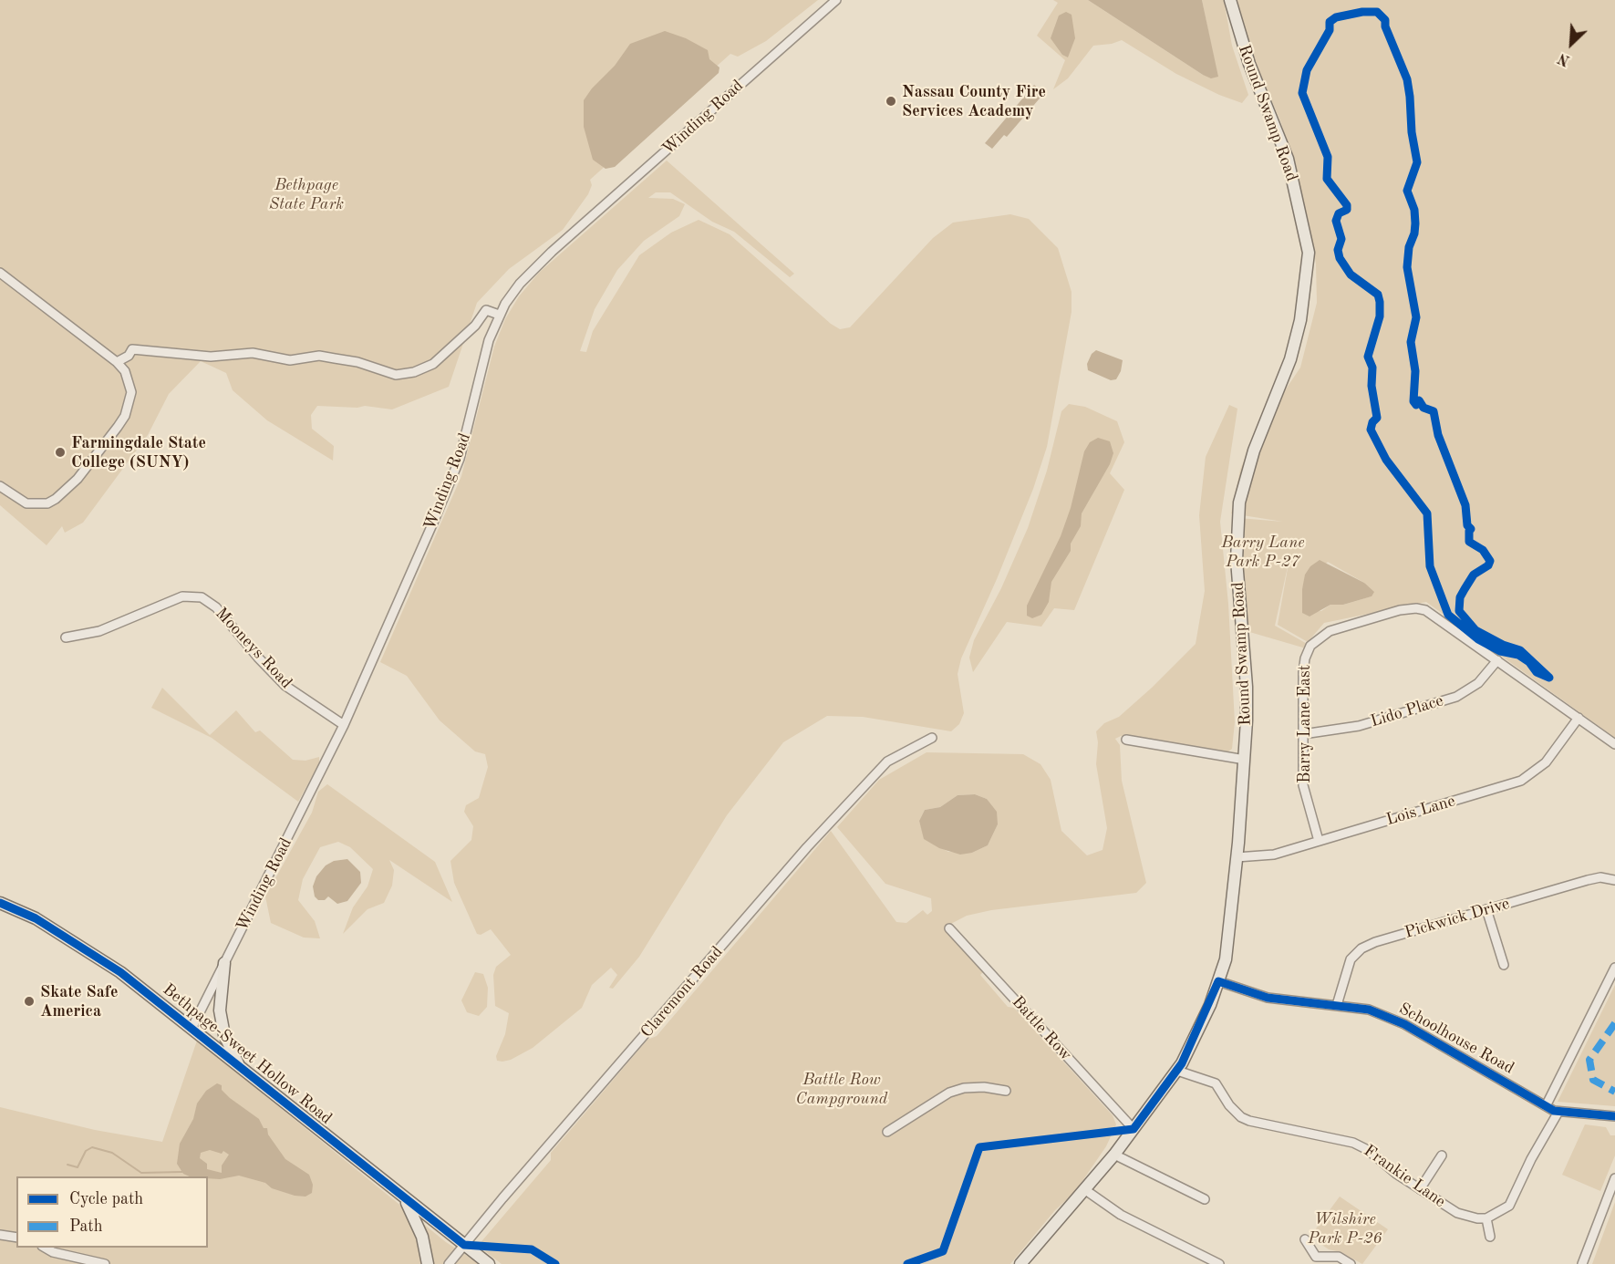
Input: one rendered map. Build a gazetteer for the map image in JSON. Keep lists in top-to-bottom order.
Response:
{
  "streets": {
    "main road": ["Round Swamp Road", "Bethpage-Sweet Hollow Road"],
    "street": [
      "Winding Road",
      "Mooneys Road",
      "Lido Place",
      "Barry Lane East",
      "Lois Lane",
      "Pickwick Drive",
      "Claremont Road",
      "Battle Row",
      "Schoolhouse Road",
      "Frankie Lane"
    ]
  },
  "crossings": [
    ["Round Swamp Road", "Lois Lane"],
    ["Round Swamp Road", "Battle Row"],
    ["Round Swamp Road", "Schoolhouse Road"],
    ["Round Swamp Road", "Frankie Lane"],
    ["Winding Road", "Mooneys Road"],
    ["Winding Road", "Bethpage-Sweet Hollow Road"],
    ["Lido Place", "Barry Lane East"],
    ["Barry Lane East", "Lois Lane"],
    ["Pickwick Drive", "Schoolhouse Road"],
    ["Claremont Road", "Bethpage-Sweet Hollow Road"]
  ],
  "parks": [
    "Bethpage State Park",
    "Barry Lane Park P-27",
    "Battle Row Campground",
    "Wilshire Park P-26"
  ],
  "places": ["Nassau County Fire Services Academy", "Farmingdale State College (SUNY)", "Skate Safe America"],
  "legend": ["Cycle path", "Path"],
  "north": "bottom left"
}
